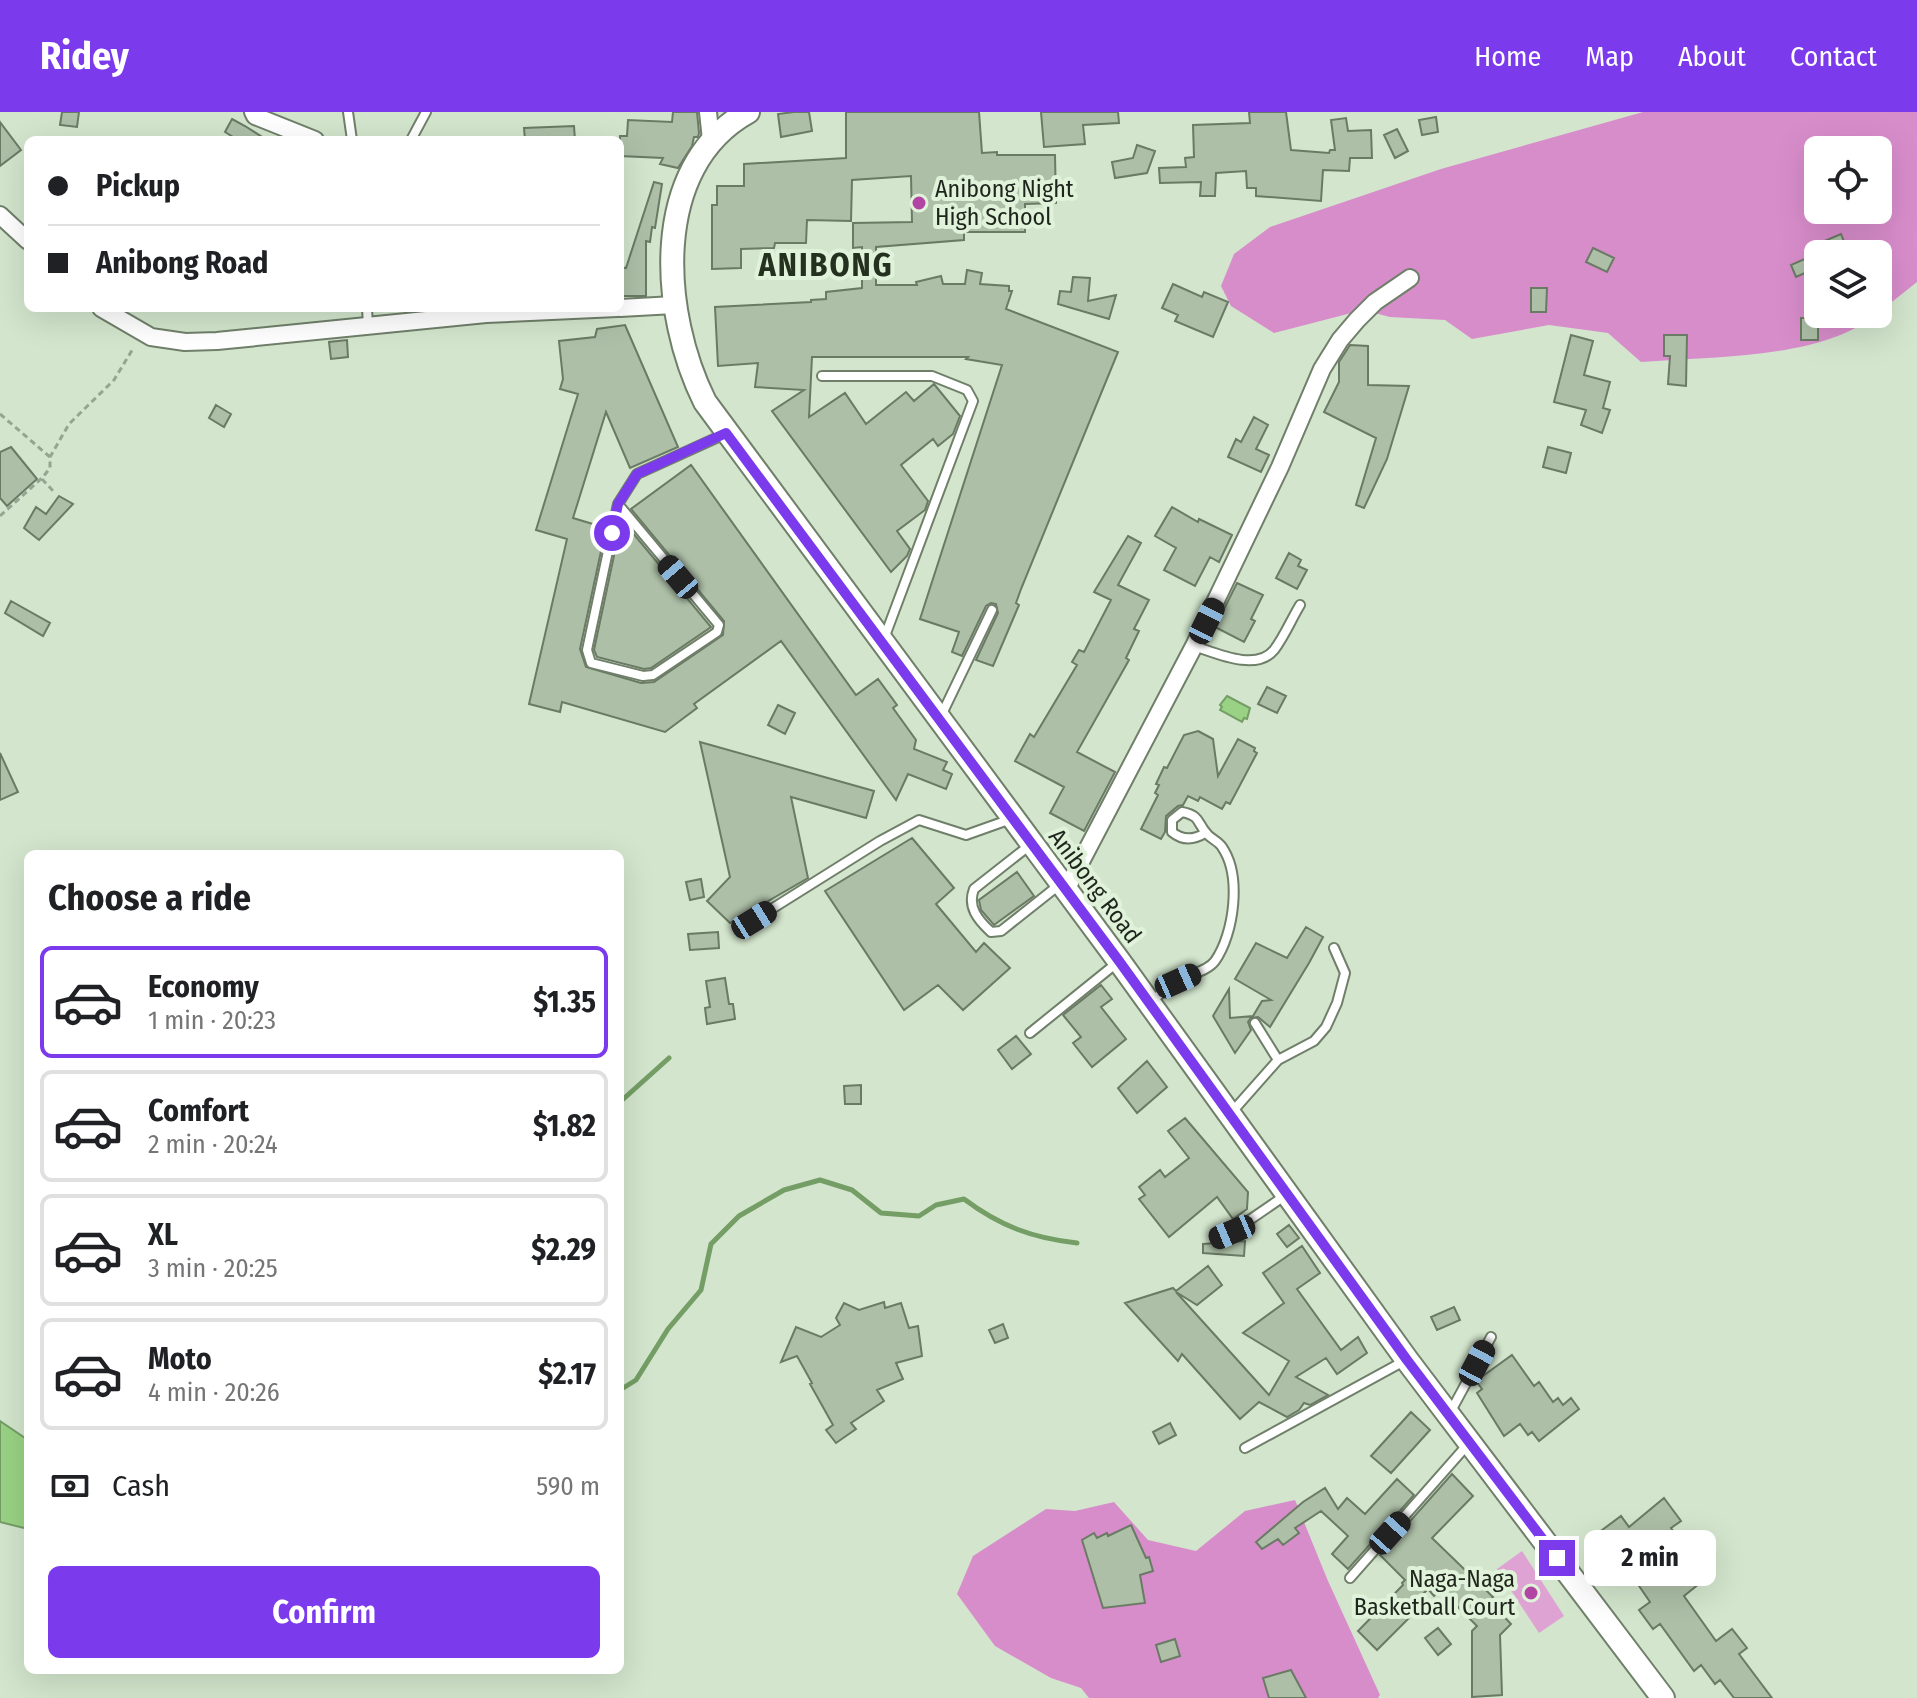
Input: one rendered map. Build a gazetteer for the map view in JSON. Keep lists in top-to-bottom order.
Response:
{
  "streets": {
    "main road": ["Anibong Road"]
  },
  "districts": ["ANIBONG"],
  "places": ["Anibong Night High School", "Naga-Naga Basketball Court"],
  "page": {
    "header": "Ridey",
    "nav": [
      "Home",
      "Map",
      "About",
      "Contact"
    ],
    "banner": ["Pickup", "Anibong Road"],
    "heading": "Choose a ride",
    "list": [
      {
        "name": "Economy",
        "note": "1 min · 20:23",
        "value": "$1.35"
      },
      {
        "name": "Comfort",
        "note": "2 min · 20:24",
        "value": "$1.82"
      },
      {
        "name": "XL",
        "note": "3 min · 20:25",
        "value": "$2.29"
      },
      {
        "name": "Moto",
        "note": "4 min · 20:26",
        "value": "$2.17"
      }
    ],
    "pay": ["Cash", "590 m"],
    "bubble": "2 min",
    "buttons": "Confirm"
  }
}
